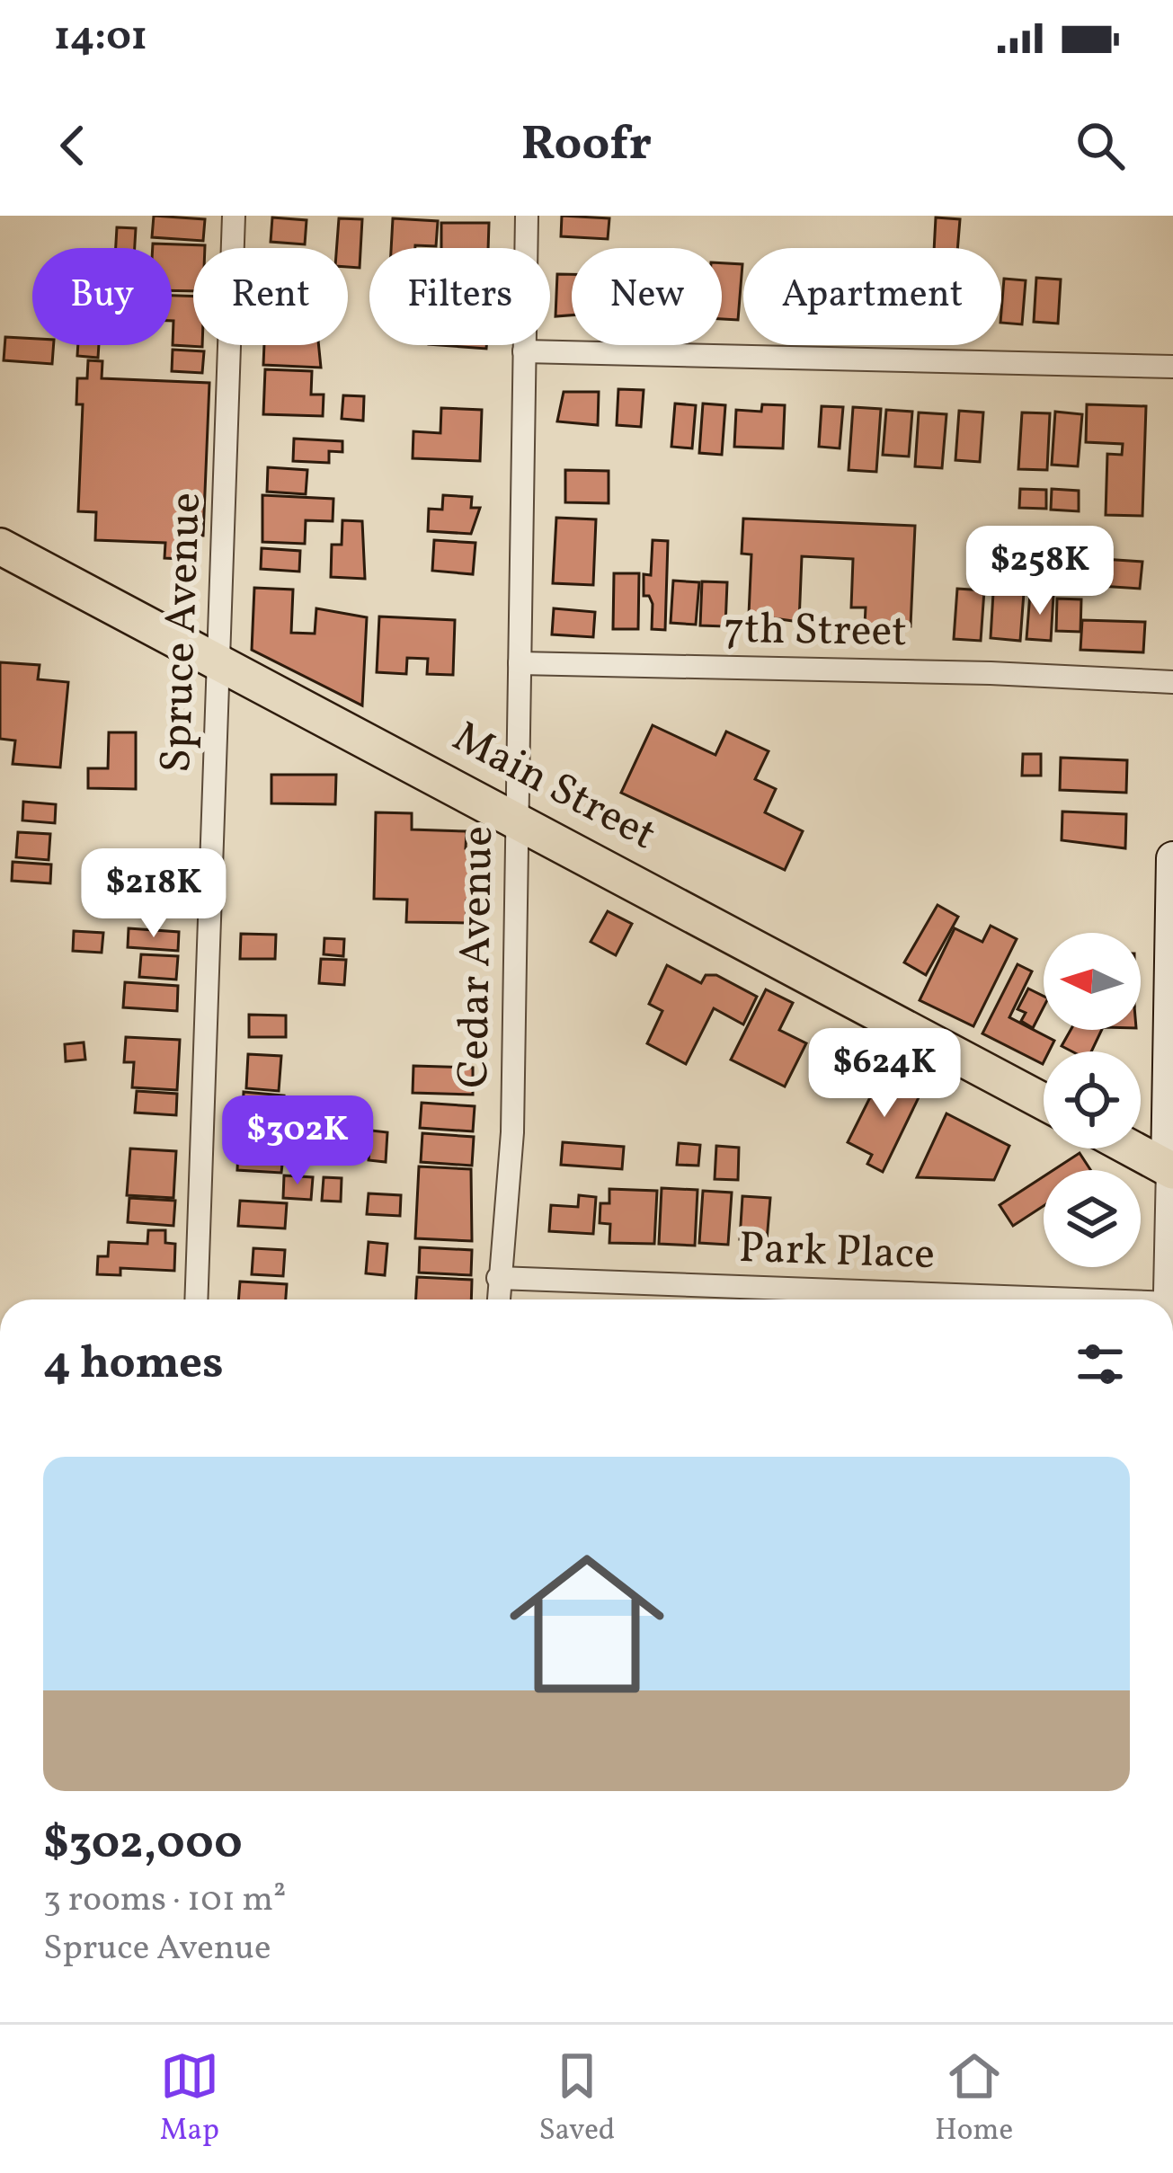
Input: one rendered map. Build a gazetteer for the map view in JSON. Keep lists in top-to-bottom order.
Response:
{
  "streets": {
    "main road": ["Main Street"],
    "street": [
      "7th Street",
      "Spruce Avenue",
      "Cedar Avenue",
      "Park Place"
    ]
  },
  "crossings": [
    ["7th Street", "Cedar Avenue"],
    ["Spruce Avenue", "Main Street"],
    ["Main Street", "Cedar Avenue"],
    ["Cedar Avenue", "Park Place"]
  ],
  "north": "left",
  "page": {
    "status": "14:01",
    "header": "Roofr",
    "chip": [
      "Buy",
      "Rent",
      "Filters",
      "New",
      "Apartment"
    ],
    "price": [
      "$258K",
      "$218K",
      "$624K",
      "$302K"
    ],
    "heading": "4 homes",
    "list": [
      {
        "name": "$302,000",
        "note": "3 rooms · 101 m² · Spruce Avenue"
      }
    ],
    "tabs": ["Map", "Saved", "Home"]
  }
}
